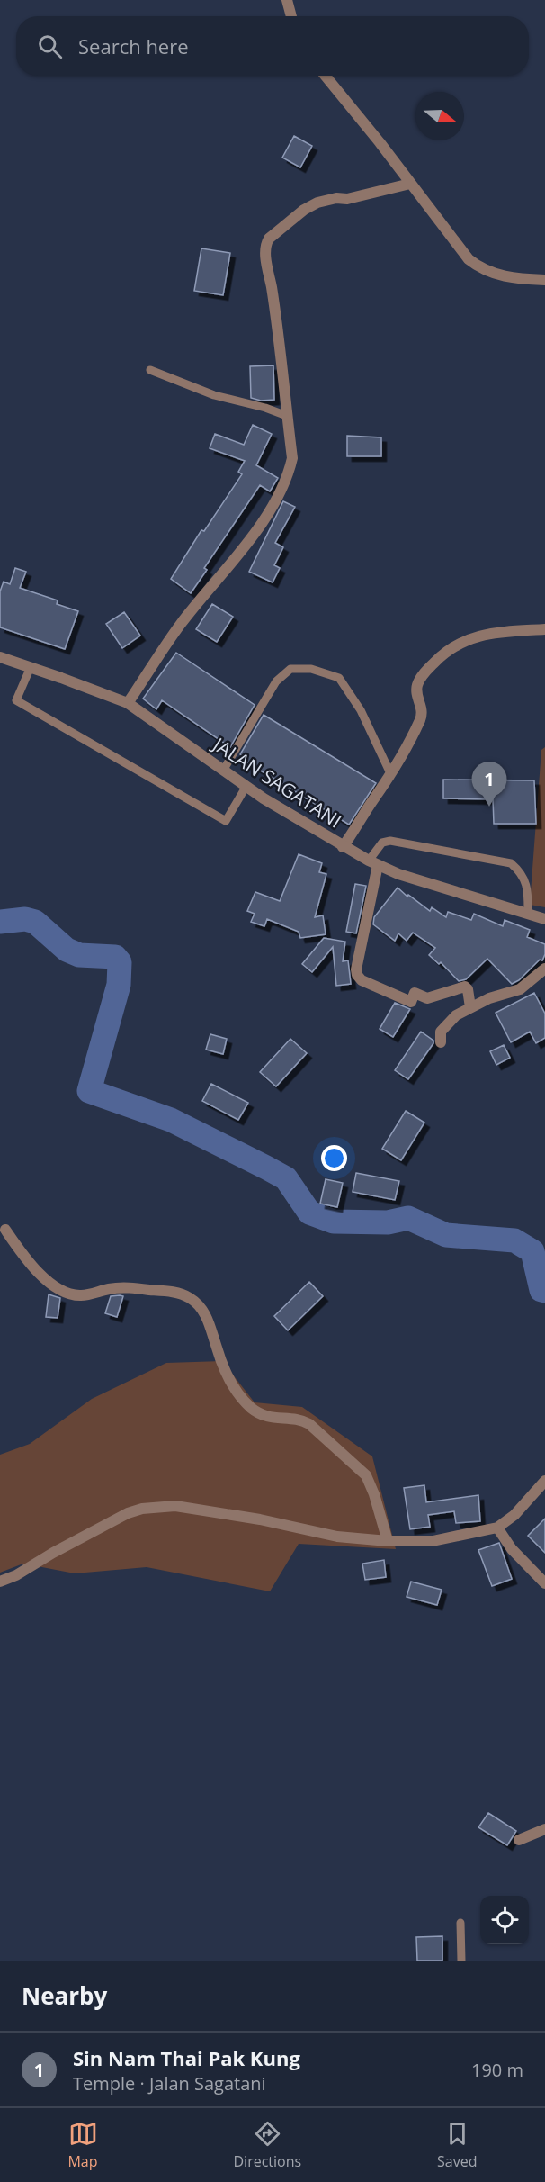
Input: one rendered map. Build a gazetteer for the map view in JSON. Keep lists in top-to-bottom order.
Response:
{
  "streets": {
    "street": ["JALAN SAGATANI"]
  },
  "north": "right",
  "page": {
    "search": "Search here",
    "pins": "1",
    "heading": "Nearby",
    "list": [
      {
        "mark": "1",
        "name": "Sin Nam Thai Pak Kung",
        "note": "Temple · Jalan Sagatani",
        "value": "190 m"
      }
    ],
    "nav": ["Map", "Directions", "Saved"]
  }
}
